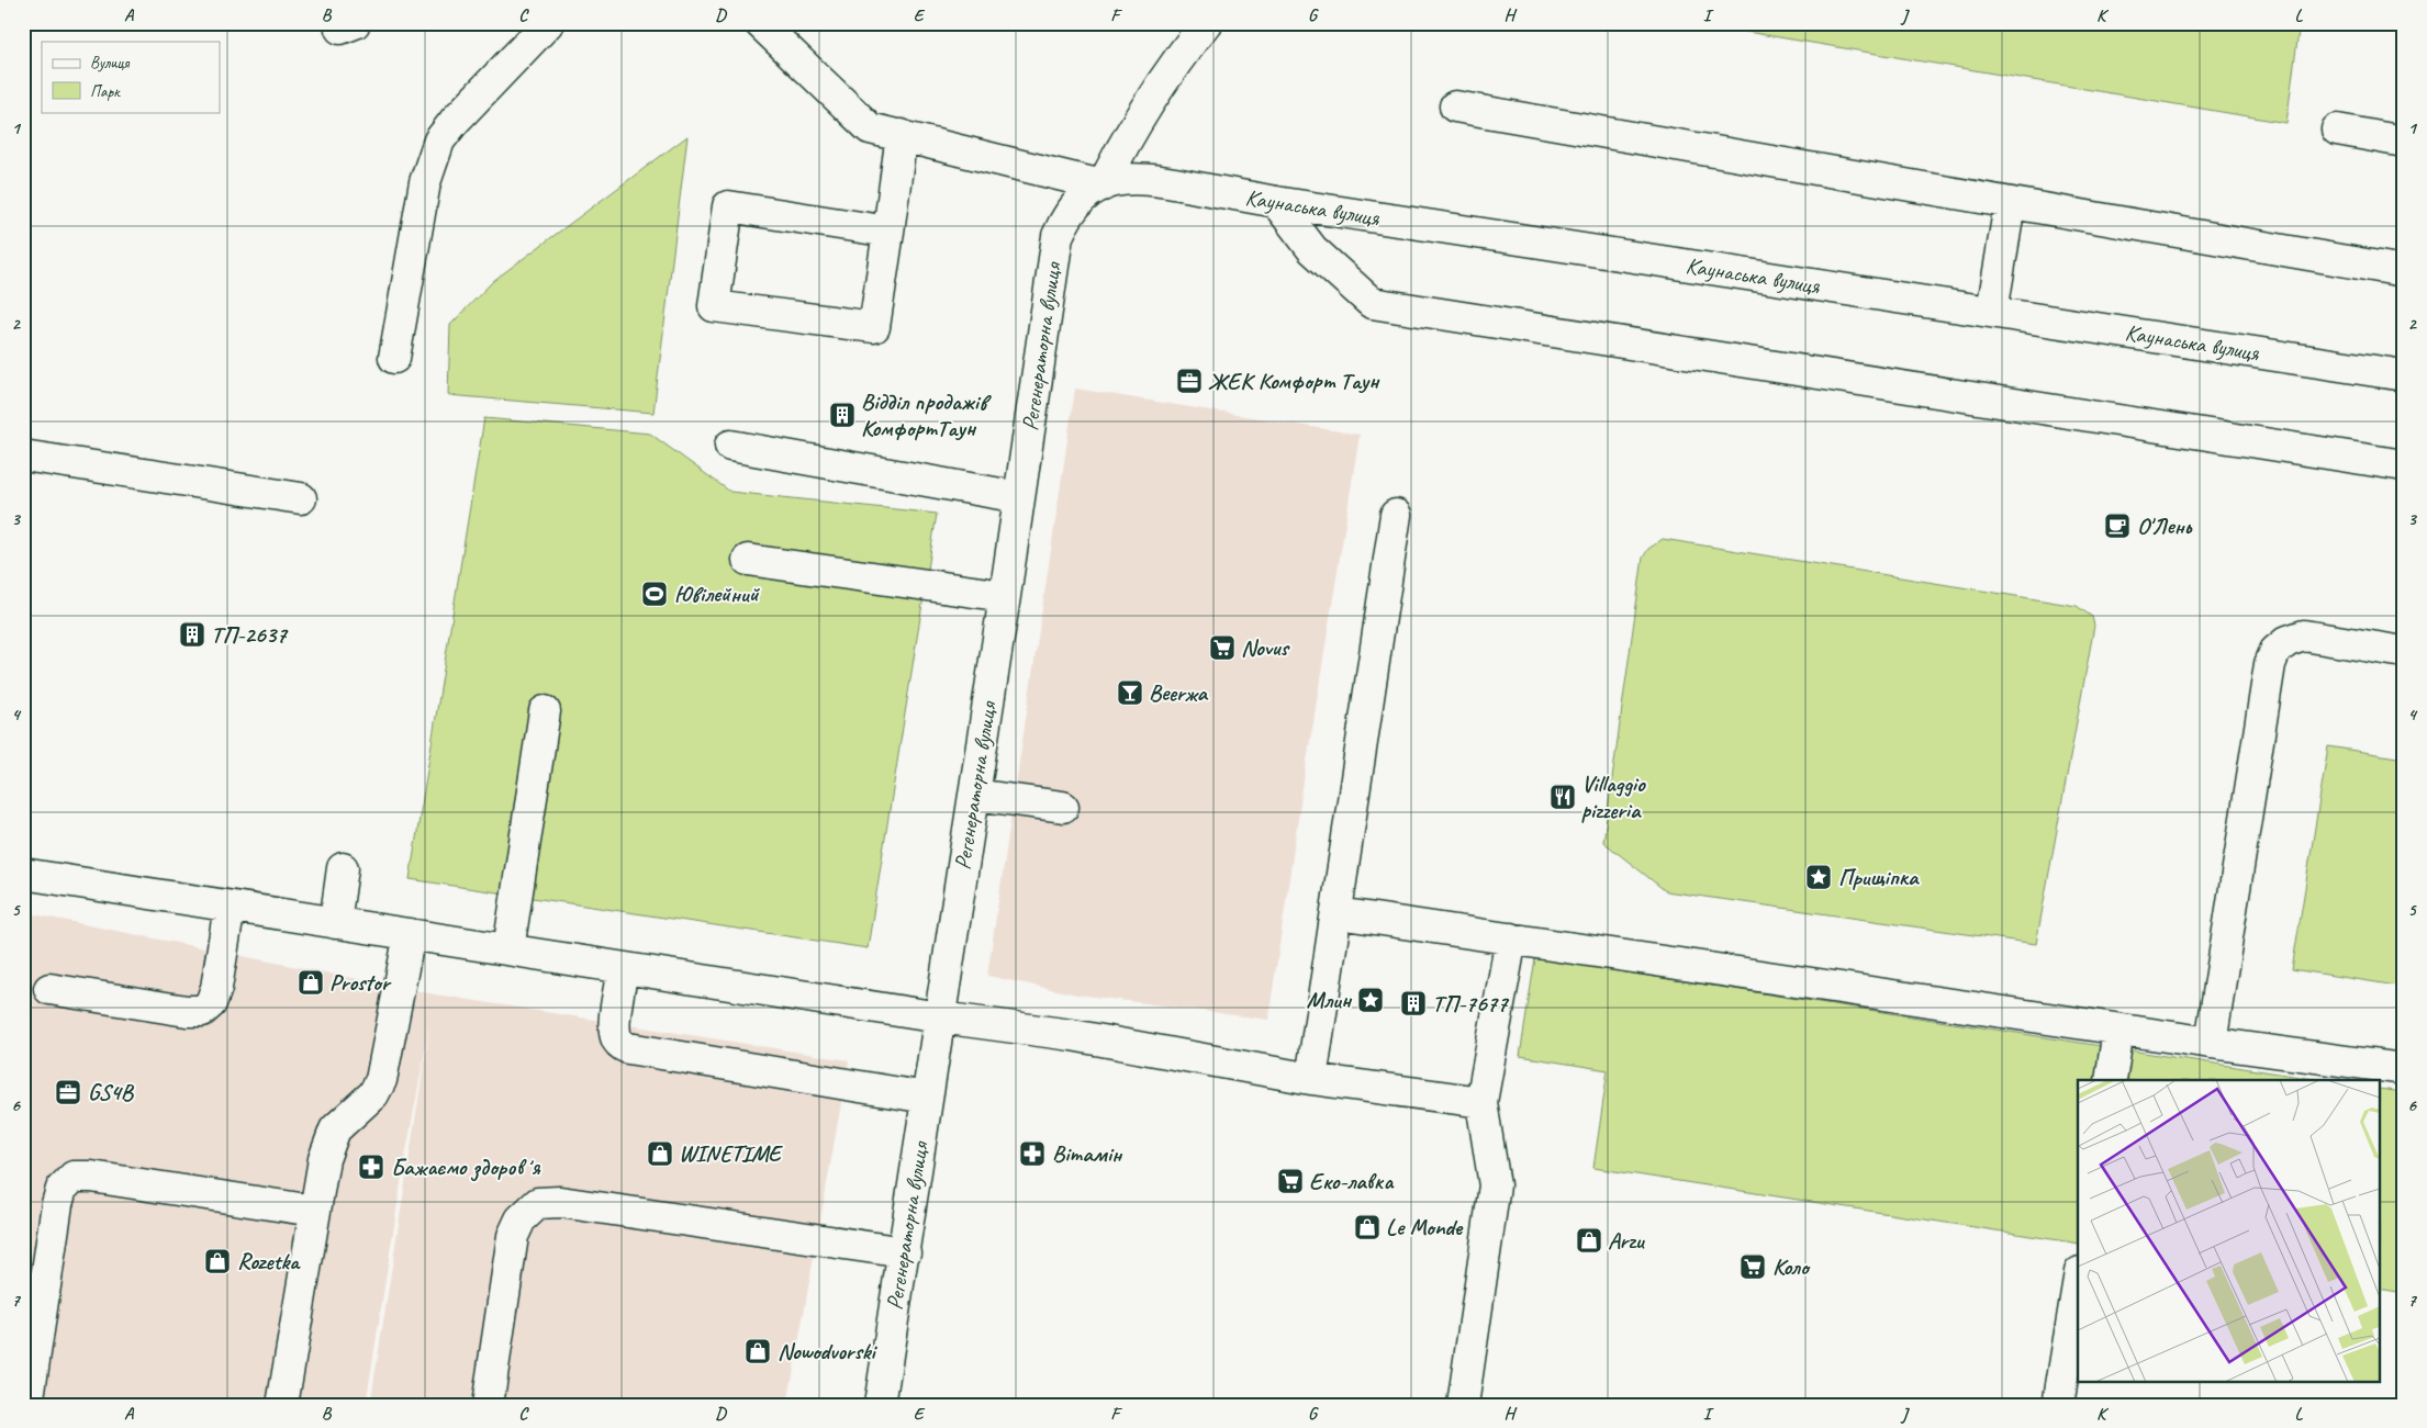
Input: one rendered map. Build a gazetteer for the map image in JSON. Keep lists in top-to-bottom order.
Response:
{
  "streets": {
    "street": ["Каунаська вулиця", "Регенераторна вулиця"]
  },
  "crossings": [
    ["Каунаська вулиця", "Регенераторна вулиця"]
  ],
  "places": {
    "office": ["ЖЕК Комфорт Таун", "GS4B"],
    "building": ["Відділ продажів КомфортТаун", "ТП-2637", "ТП-7677"],
    "cafe": ["О'Лень"],
    "sports": ["Ювілейний"],
    "supermarket": ["Novus", "Еко-лавка", "Коло"],
    "bar": ["Beerжа"],
    "restaurant": ["Villaggio pizzeria"],
    "place": ["Прищіпка", "Млин"],
    "shop": [
      "Prostor",
      "WINETIME",
      "Le Monde",
      "Arzu",
      "Rozetka",
      "Nowodvorski"
    ],
    "pharmacy": ["Вітамін", "Бажаємо здоровʼя"]
  },
  "legend": ["Вулиця", "Парк"],
  "grid": {
    "columns": [
      "A",
      "B",
      "C",
      "D",
      "E",
      "F",
      "G",
      "H",
      "I",
      "J",
      "K",
      "L"
    ],
    "rows": [
      "1",
      "2",
      "3",
      "4",
      "5",
      "6",
      "7"
    ]
  }
}
